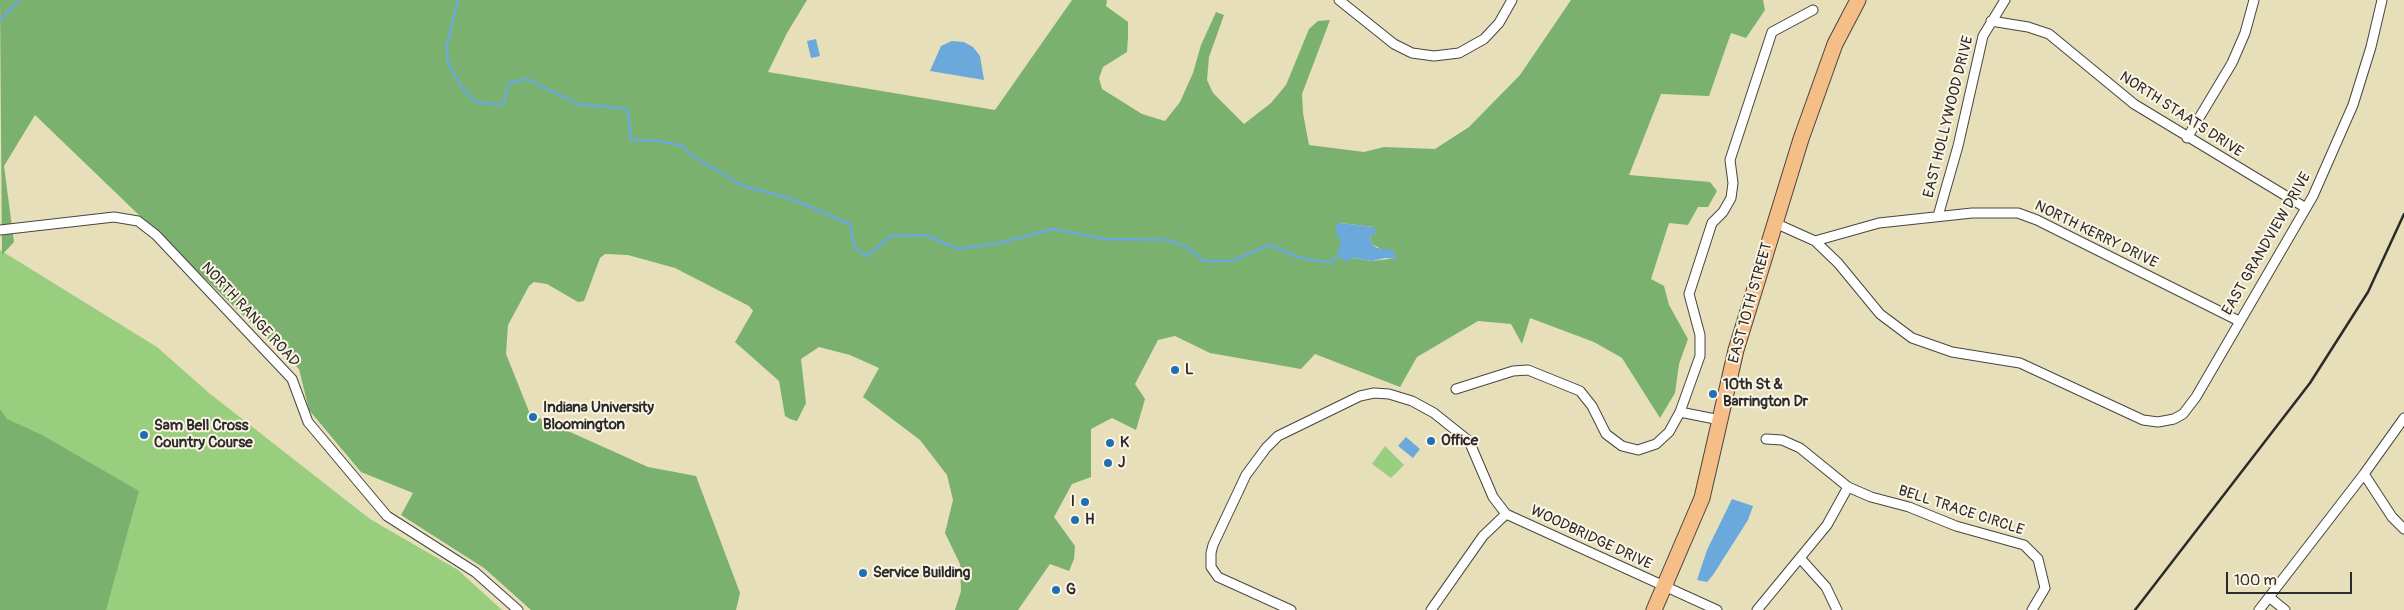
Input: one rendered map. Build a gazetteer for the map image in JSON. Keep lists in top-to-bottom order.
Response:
{
  "streets": {
    "main road": ["EAST 10TH STREET"],
    "street": [
      "NORTH STAATS DRIVE",
      "EAST HOLLYWOOD DRIVE",
      "NORTH KERRY DRIVE",
      "EAST GRANDVIEW DRIVE",
      "NORTH RANGE ROAD",
      "BELL TRACE CIRCLE",
      "WOODBRIDGE DRIVE"
    ]
  },
  "crossings": [
    ["NORTH STAATS DRIVE", "EAST HOLLYWOOD DRIVE"],
    ["NORTH STAATS DRIVE", "EAST GRANDVIEW DRIVE"],
    ["EAST HOLLYWOOD DRIVE", "NORTH KERRY DRIVE"],
    ["NORTH KERRY DRIVE", "EAST GRANDVIEW DRIVE"],
    ["EAST 10TH STREET", "WOODBRIDGE DRIVE"]
  ],
  "places": [
    "L",
    "10th St & Barrington Dr",
    "Indiana University Bloomington",
    "Sam Bell Cross Country Course",
    "Office",
    "K",
    "J",
    "I",
    "H",
    "Service Building",
    "G"
  ],
  "scale_bar": "100 m"
}
